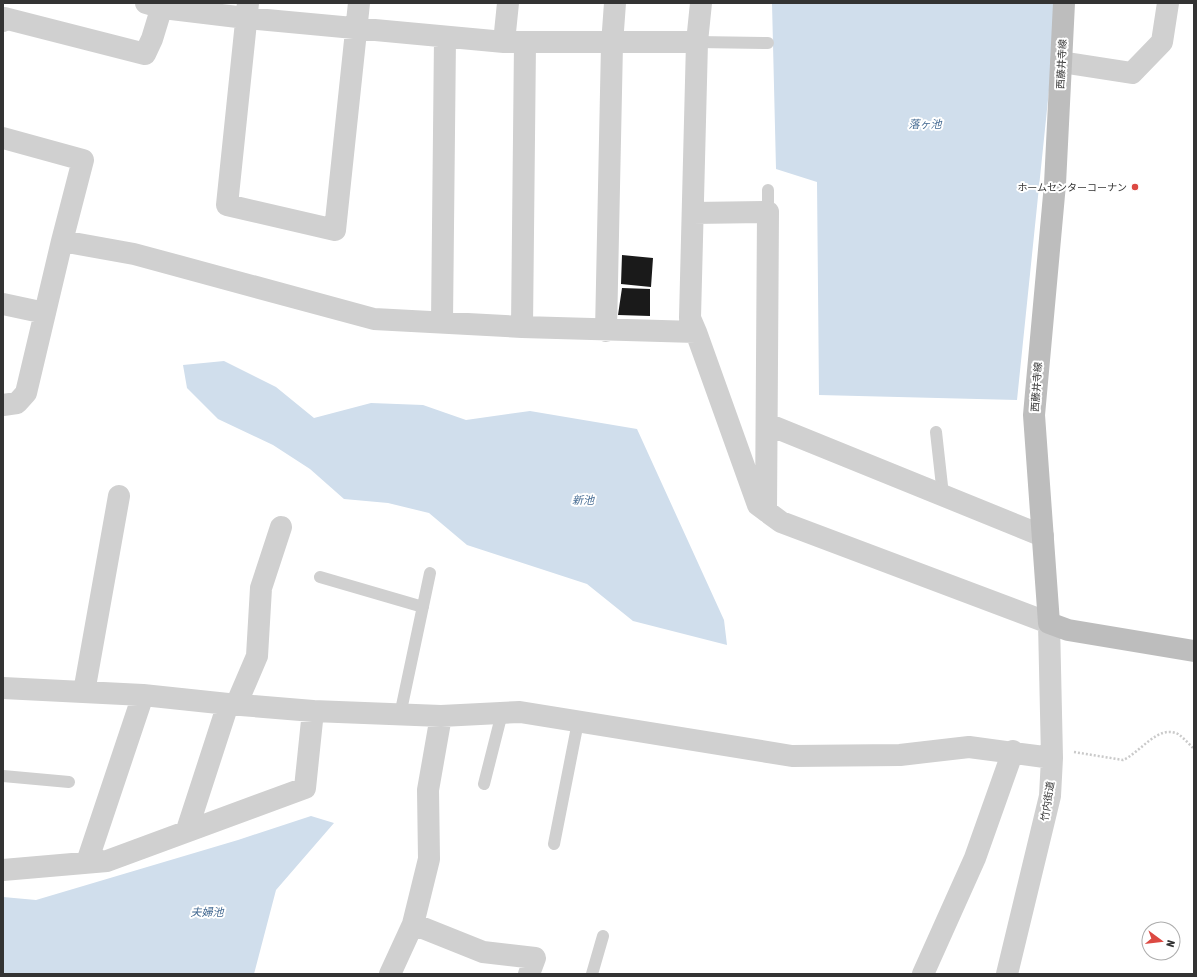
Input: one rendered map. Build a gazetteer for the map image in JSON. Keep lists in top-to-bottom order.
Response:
{
  "streets": {
    "main road": ["西藤井寺線"],
    "street": ["竹内街道"]
  },
  "crossings": [
    ["西藤井寺線", "竹内街道"]
  ],
  "water": ["落ヶ池", "新池", "夫婦池"],
  "places": ["ホームセンターコーナン"],
  "north": "right"
}
